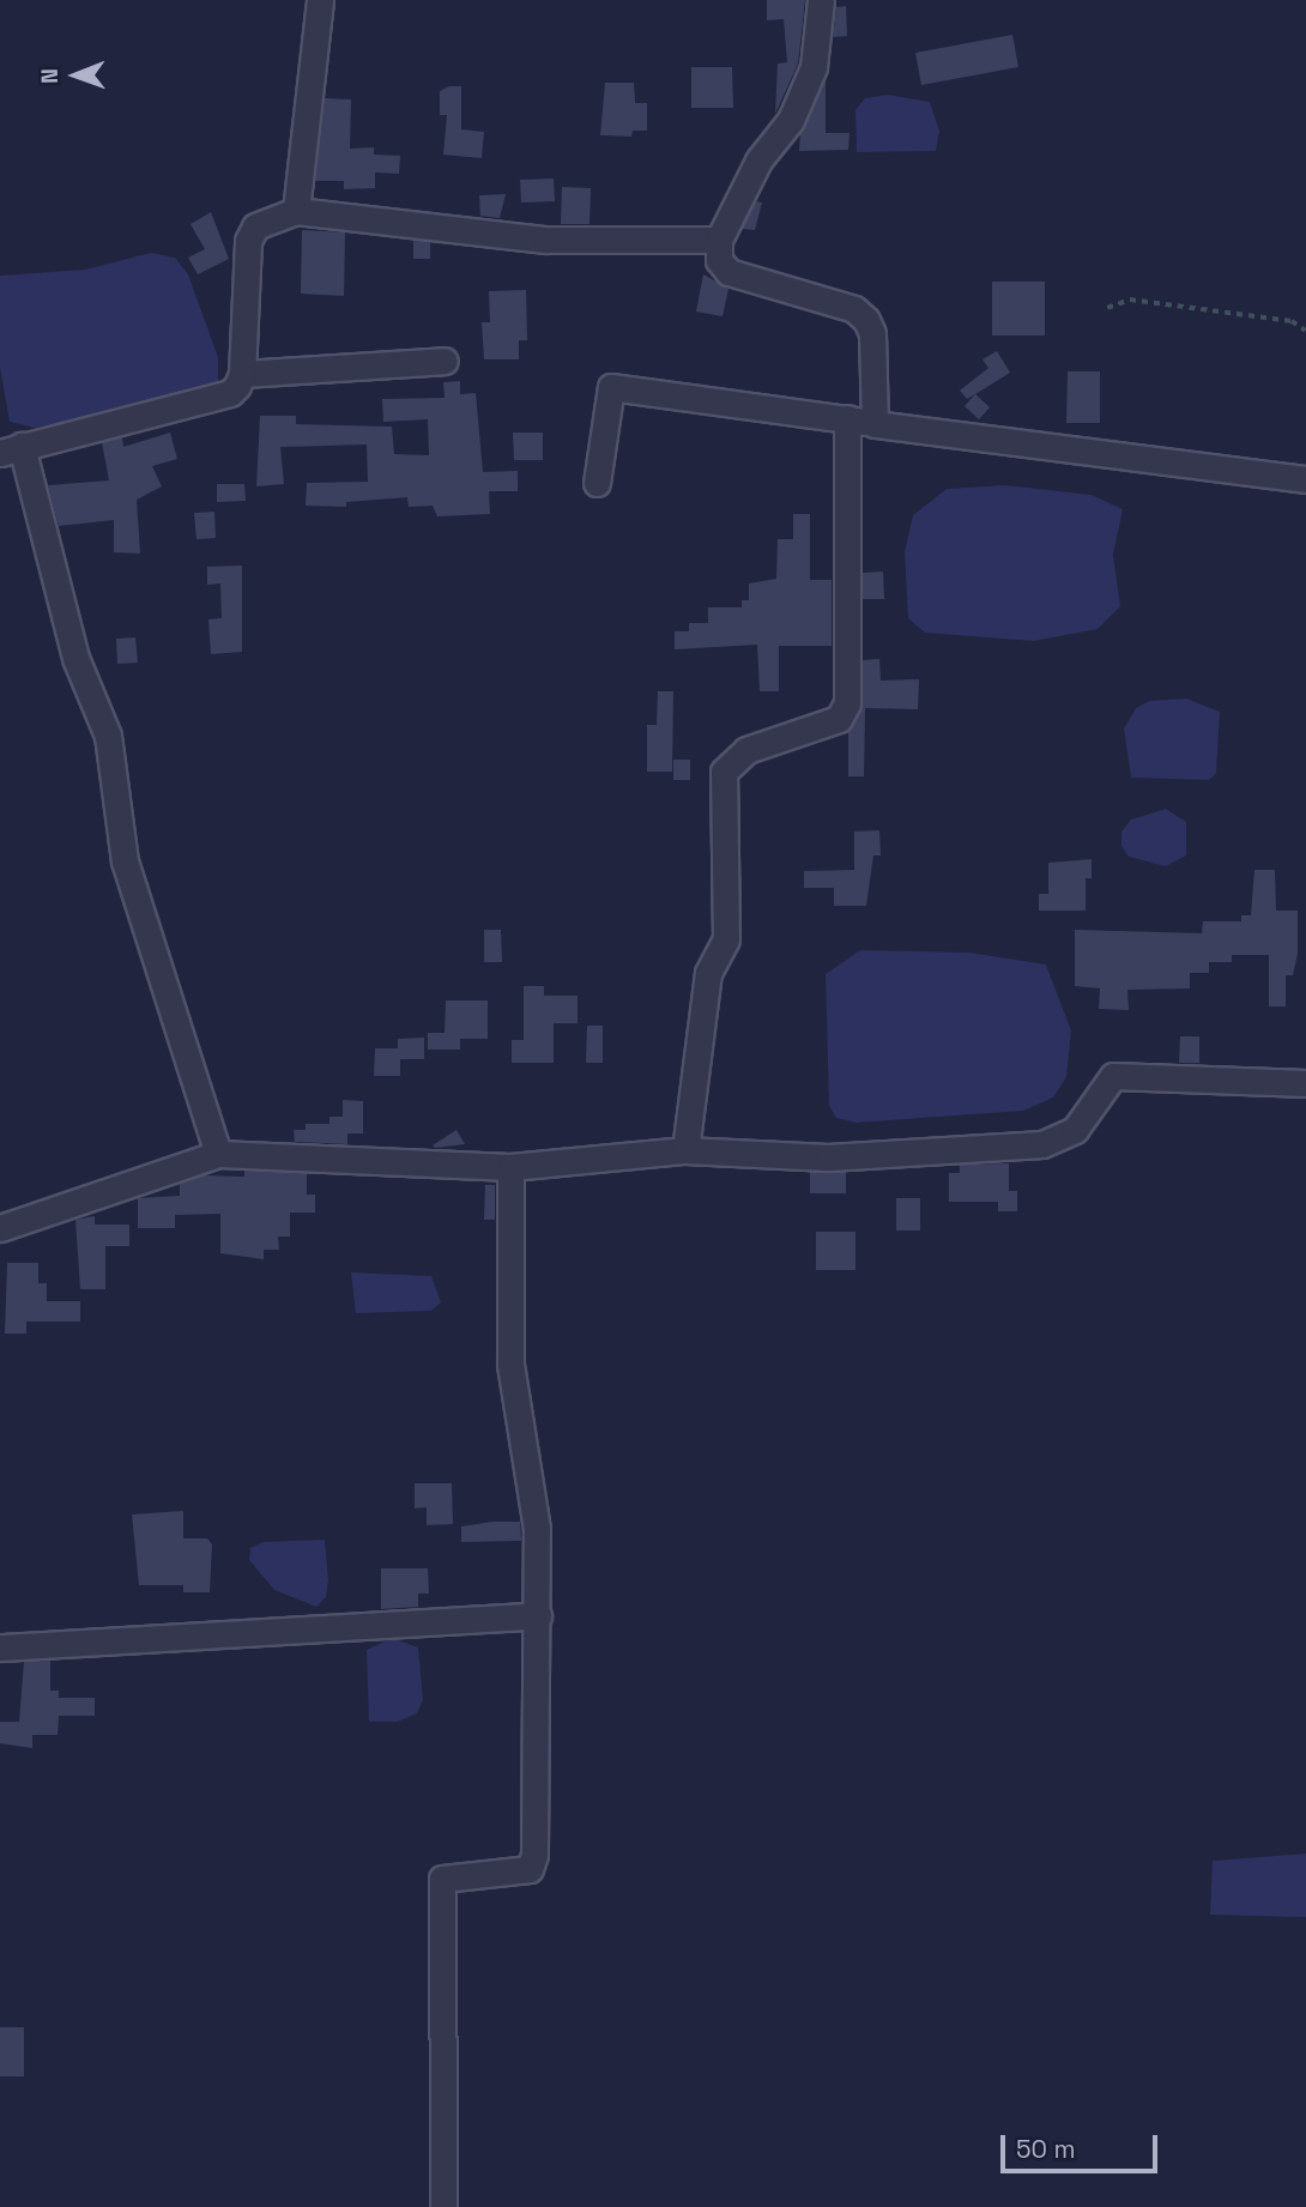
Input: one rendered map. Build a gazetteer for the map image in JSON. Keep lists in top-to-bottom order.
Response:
{
  "scale_bar": "50 m",
  "north": "left"
}
